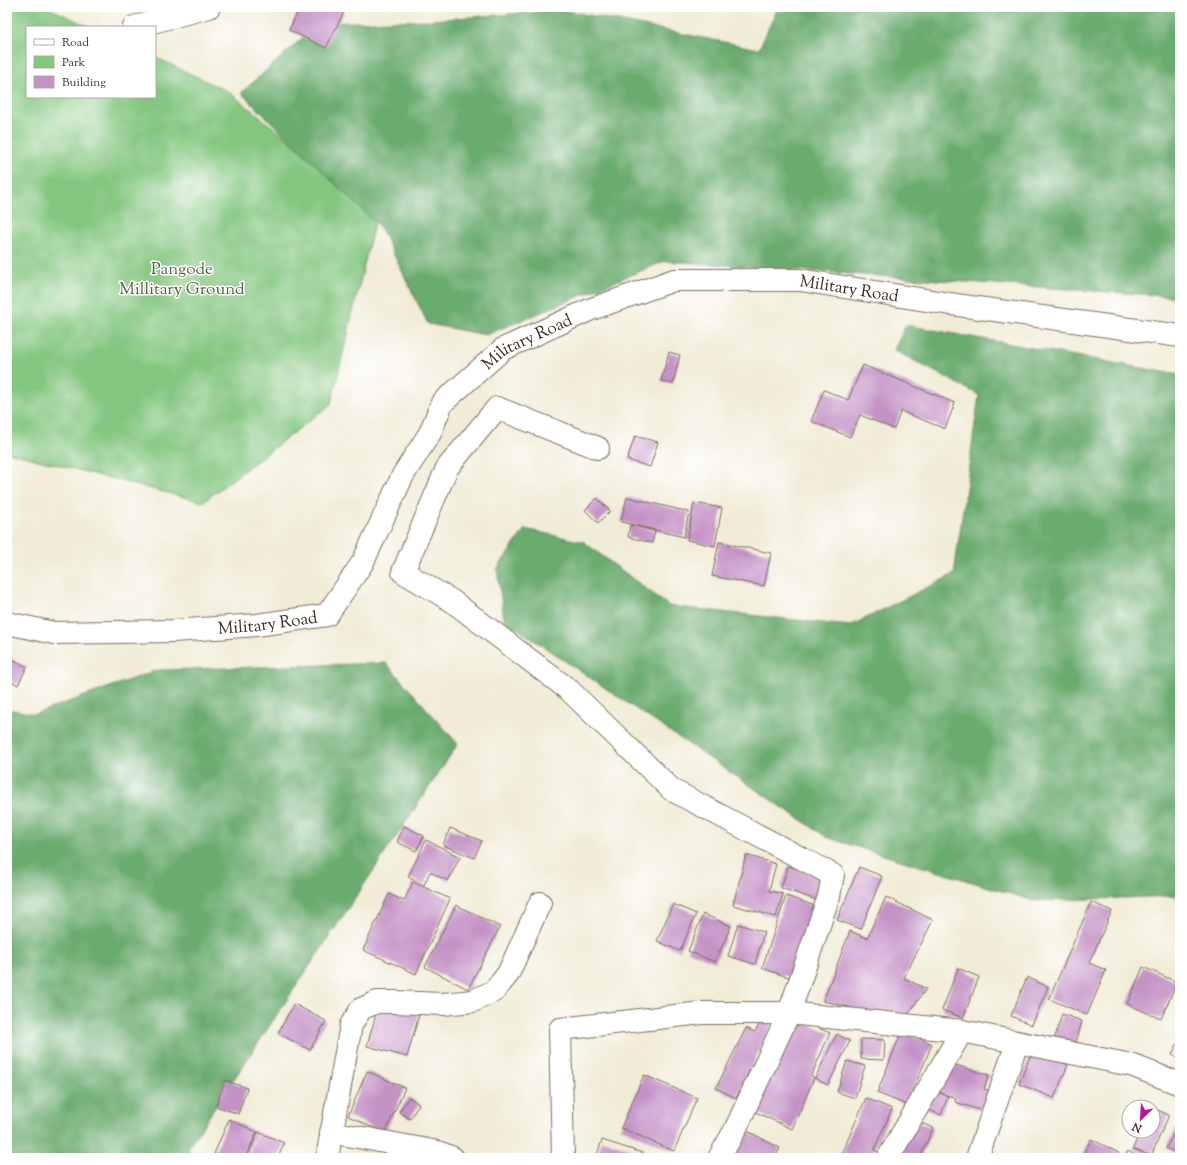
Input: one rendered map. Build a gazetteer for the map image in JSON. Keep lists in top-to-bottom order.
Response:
{
  "streets": {
    "street": ["Military Road"]
  },
  "parks": ["Pangode Millitary Ground"],
  "legend": ["Road", "Park", "Building"],
  "north": "bottom left"
}
